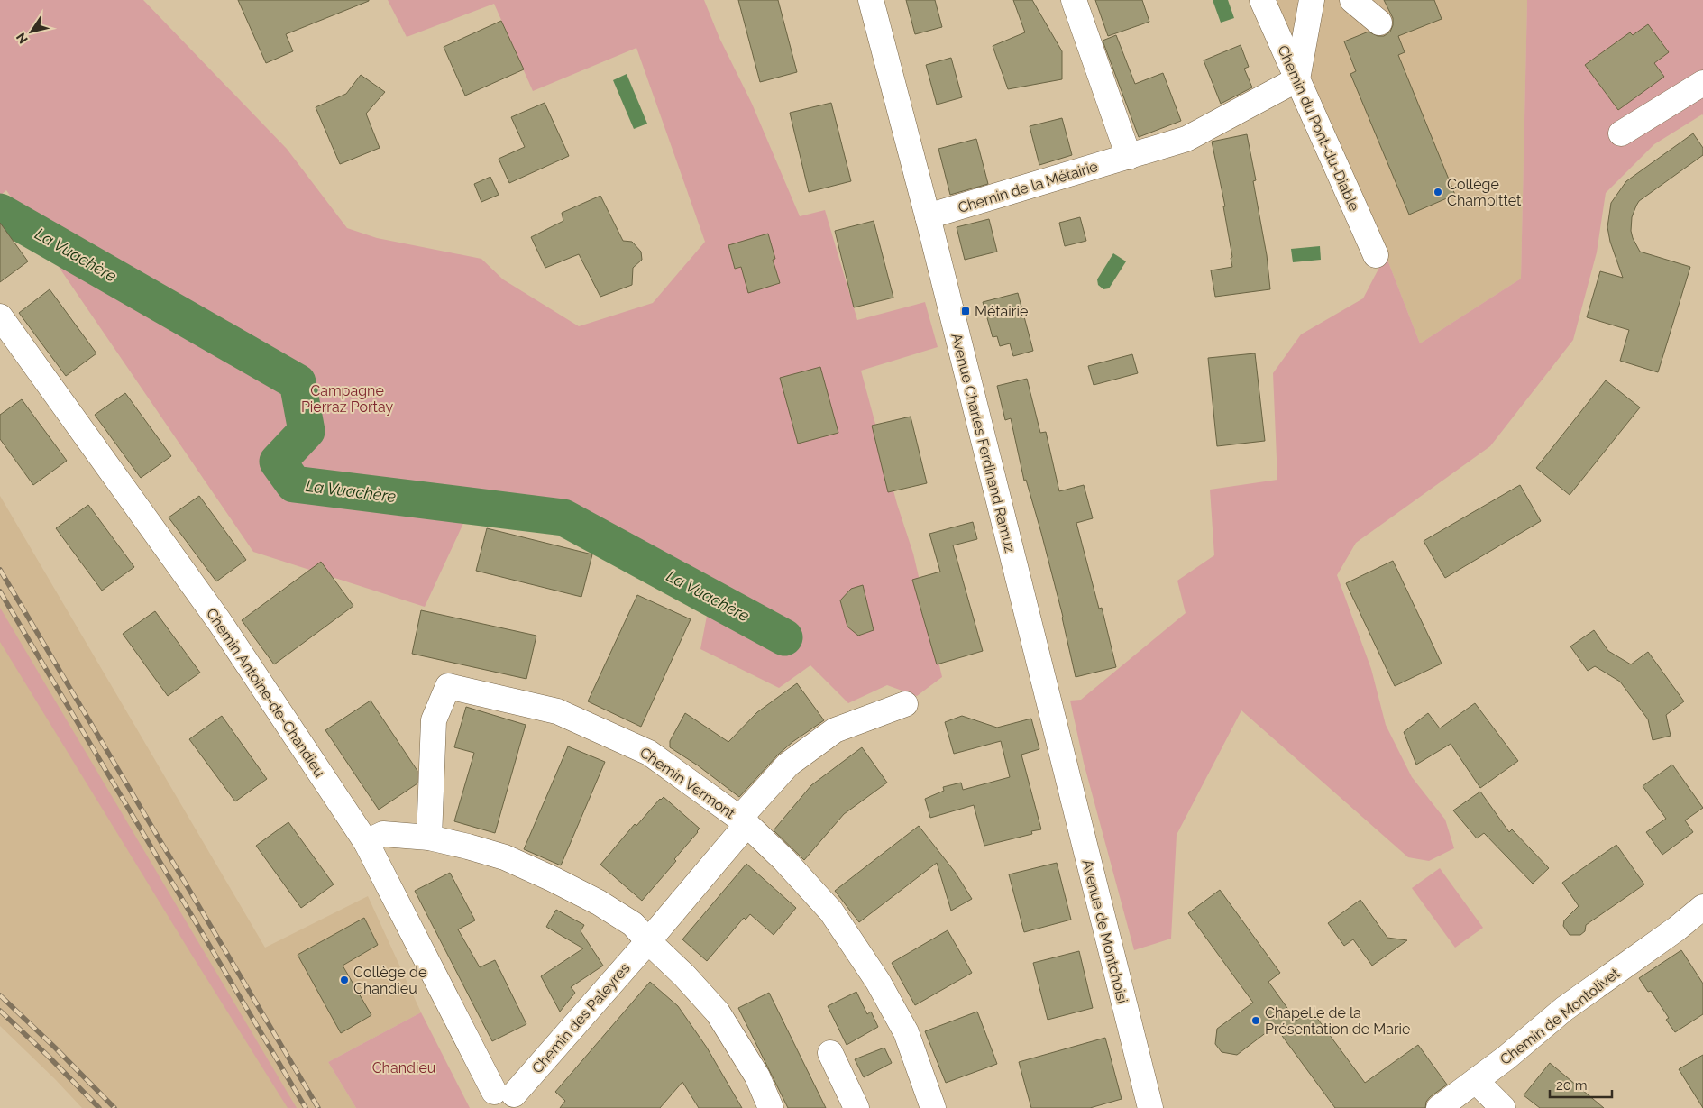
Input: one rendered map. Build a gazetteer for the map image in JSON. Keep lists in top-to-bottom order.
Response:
{
  "streets": {
    "street": [
      "Chemin du Pont-du-Diable",
      "Chemin de la Métairie",
      "Avenue Charles Ferdinand Ramuz",
      "Chemin Antoine-de-Chandieu",
      "Chemin Vermont",
      "Avenue de Montchoisi",
      "Chemin de Montolivet",
      "Chemin des Paleyres"
    ]
  },
  "crossings": [
    ["Chemin du Pont-du-Diable", "Chemin de la Métairie"],
    ["Chemin de la Métairie", "Avenue Charles Ferdinand Ramuz"],
    ["Avenue Charles Ferdinand Ramuz", "Avenue de Montchoisi"],
    ["Chemin Antoine-de-Chandieu", "Chemin des Paleyres"],
    ["Chemin Vermont", "Chemin des Paleyres"]
  ],
  "water": ["La Vuachère"],
  "parks": ["Campagne Pierraz Portay", "Chandieu"],
  "places": {
    "other": ["Collège Champittet", "Collège de Chandieu", "Chapelle de la Présentation de Marie"],
    "transit": ["Métairie"]
  },
  "scale_bar": "20 m",
  "north": "bottom left"
}
